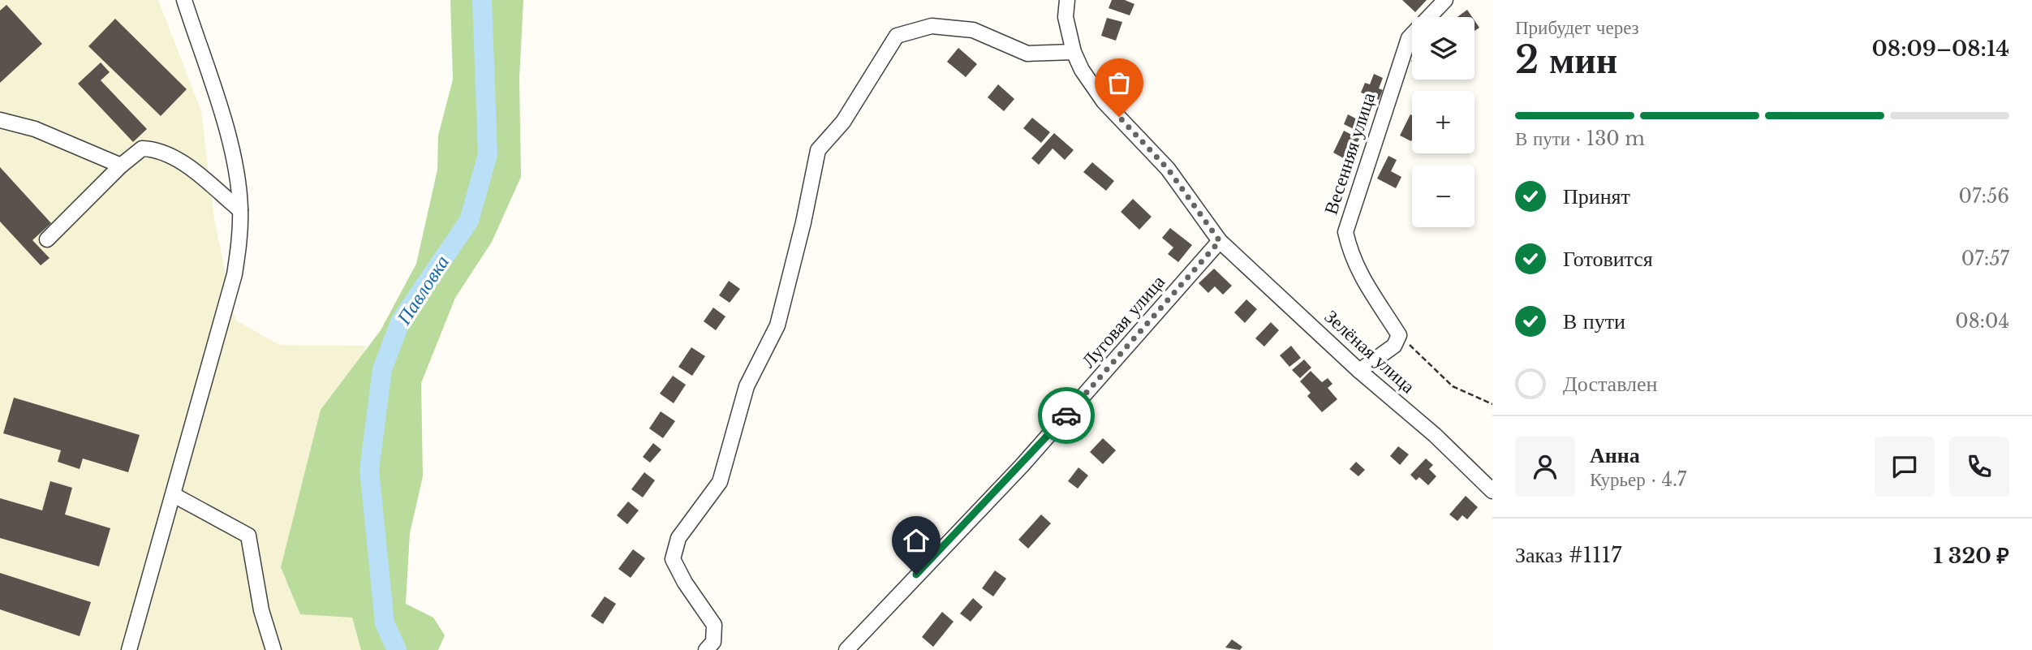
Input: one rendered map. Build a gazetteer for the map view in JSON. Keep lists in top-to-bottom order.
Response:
{
  "streets": {
    "street": ["Весенняя улица", "Луговая улица", "Зелёная улица"]
  },
  "crossings": [
    ["Луговая улица", "Зелёная улица"]
  ],
  "water": ["Павловка"],
  "page": {
    "heading": ["2 мин", "Прибудет через", "08:09–08:14"],
    "panel": [
      "Анна",
      "Курьер · 4.7",
      "Заказ #1117",
      "1 320 ₽"
    ],
    "map_buttons": ["+", "−"],
    "bar": "В пути · 130 m",
    "list": [
      ["Принят", "07:56"],
      ["Готовится", "07:57"],
      ["В пути", "08:04"],
      "Доставлен"
    ]
  }
}
